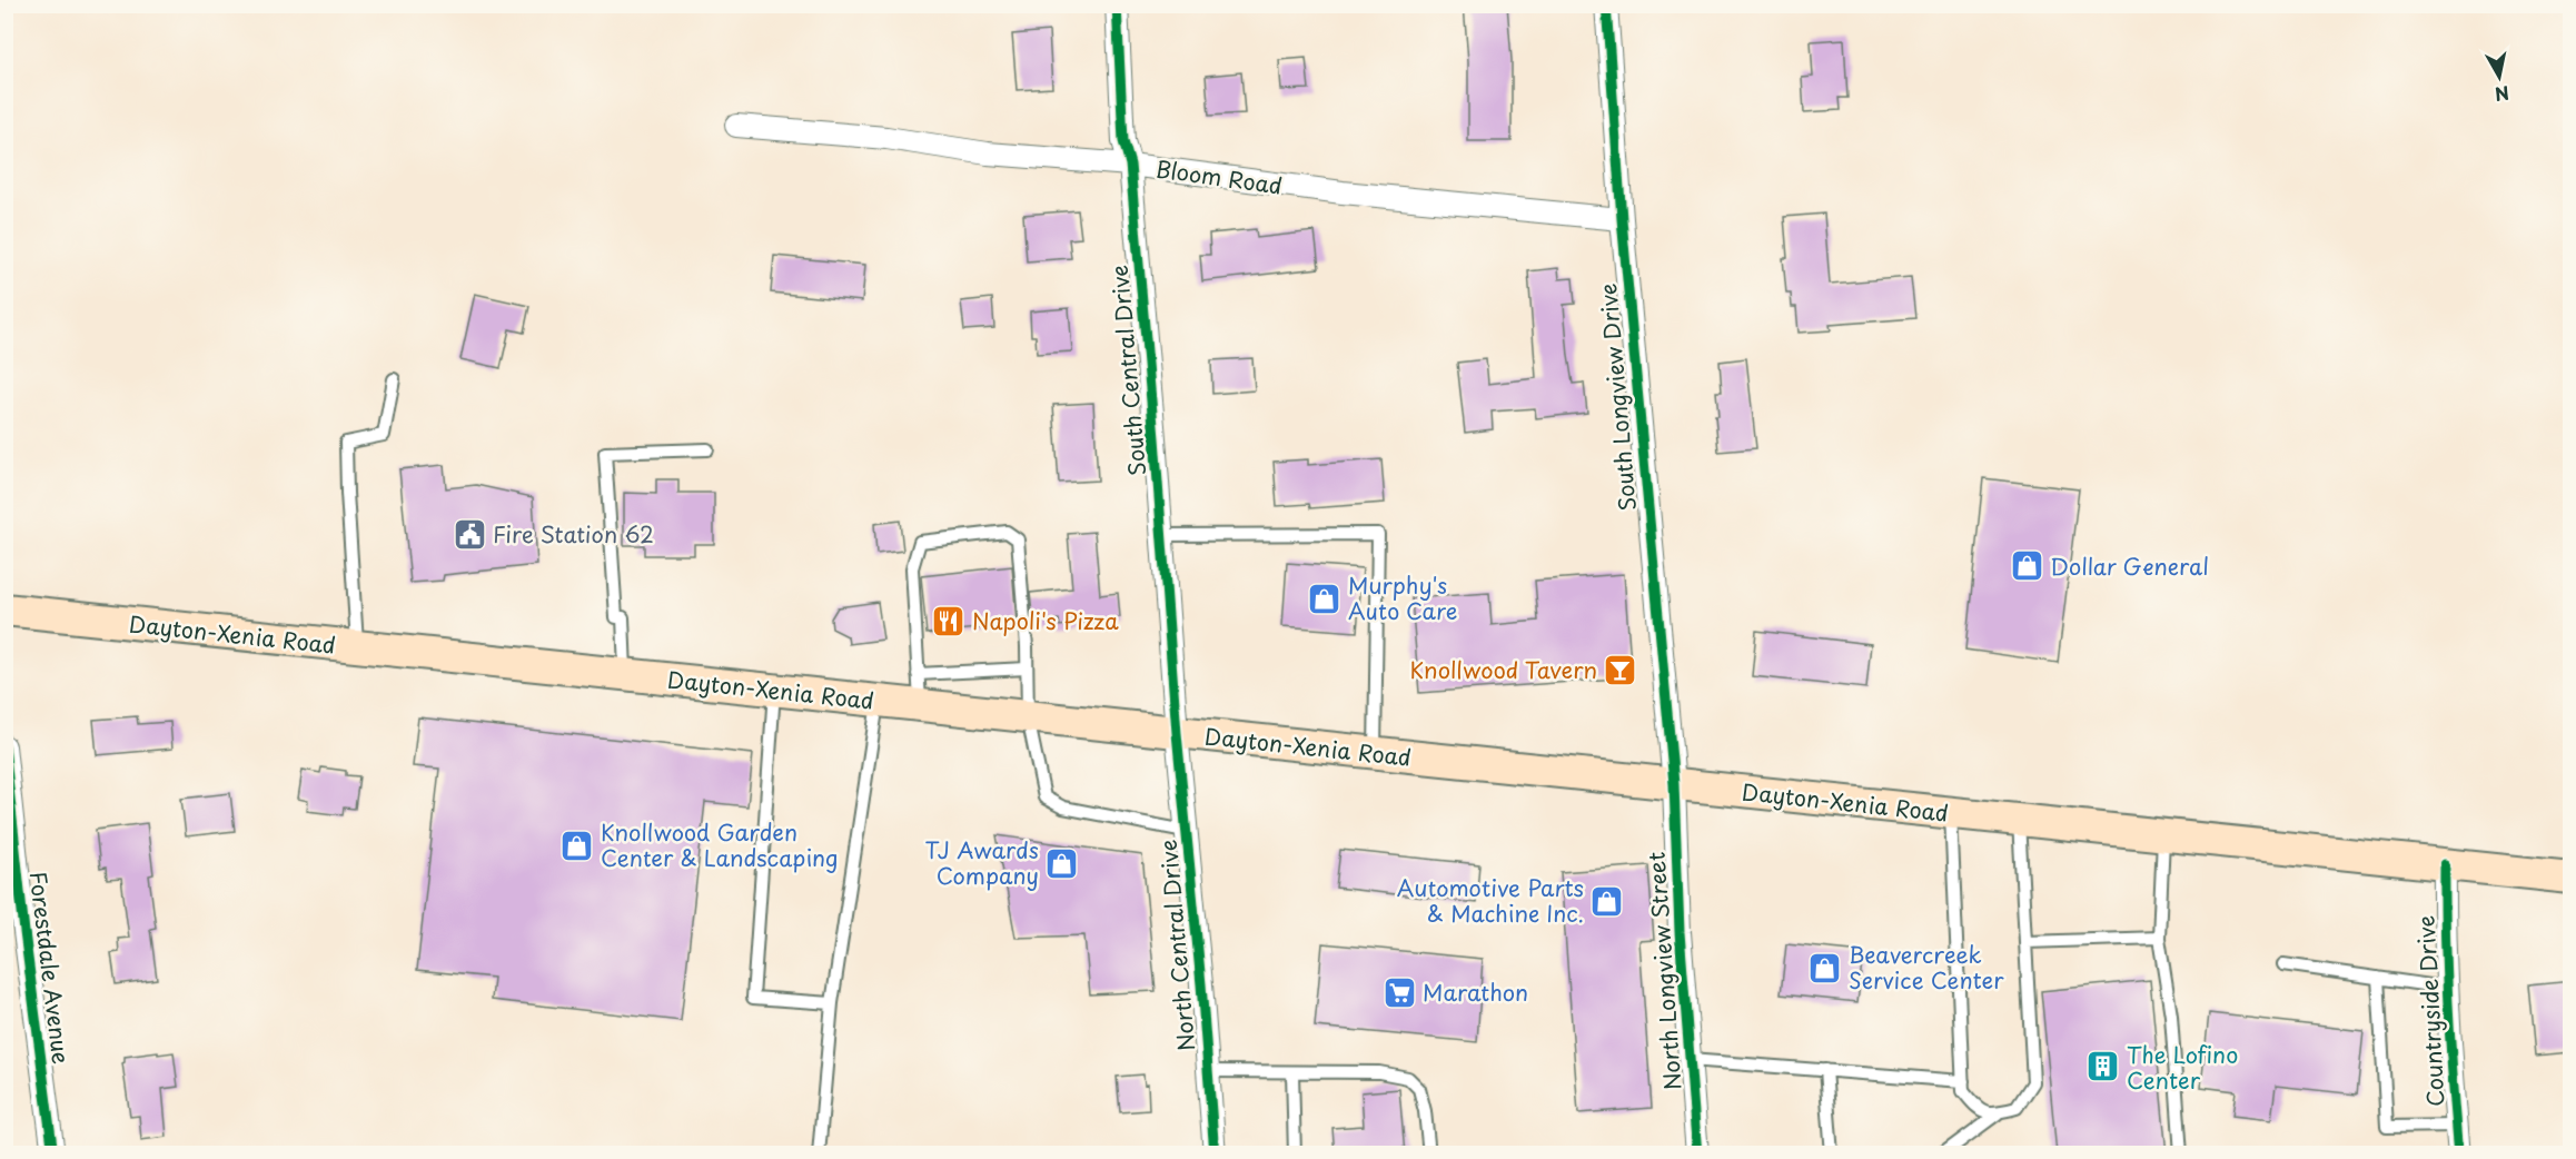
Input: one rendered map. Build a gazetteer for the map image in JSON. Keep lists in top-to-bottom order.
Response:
{
  "streets": {
    "main road": ["Dayton-Xenia Road"],
    "street": [
      "Bloom Road",
      "South Central Drive",
      "South Longview Drive",
      "North Central Drive",
      "Forestdale Avenue",
      "North Longview Street",
      "Countryside Drive"
    ]
  },
  "crossings": [
    ["Bloom Road", "South Central Drive"],
    ["Bloom Road", "South Longview Drive"],
    ["South Central Drive", "Dayton-Xenia Road"],
    ["South Central Drive", "North Central Drive"],
    ["South Longview Drive", "Dayton-Xenia Road"],
    ["South Longview Drive", "North Longview Street"],
    ["Dayton-Xenia Road", "North Central Drive"],
    ["Dayton-Xenia Road", "North Longview Street"],
    ["Dayton-Xenia Road", "Countryside Drive"]
  ],
  "places": {
    "public building": ["Fire Station 62"],
    "shop": [
      "Dollar General",
      "Murphy's Auto Care",
      "Knollwood Garden Center & Landscaping",
      "TJ Awards Company",
      "Automotive Parts & Machine Inc.",
      "Beavercreek Service Center"
    ],
    "restaurant": ["Napoli's Pizza"],
    "bar": ["Knollwood Tavern"],
    "supermarket": ["Marathon"],
    "building": ["The Lofino Center"]
  },
  "north": "bottom"
}
